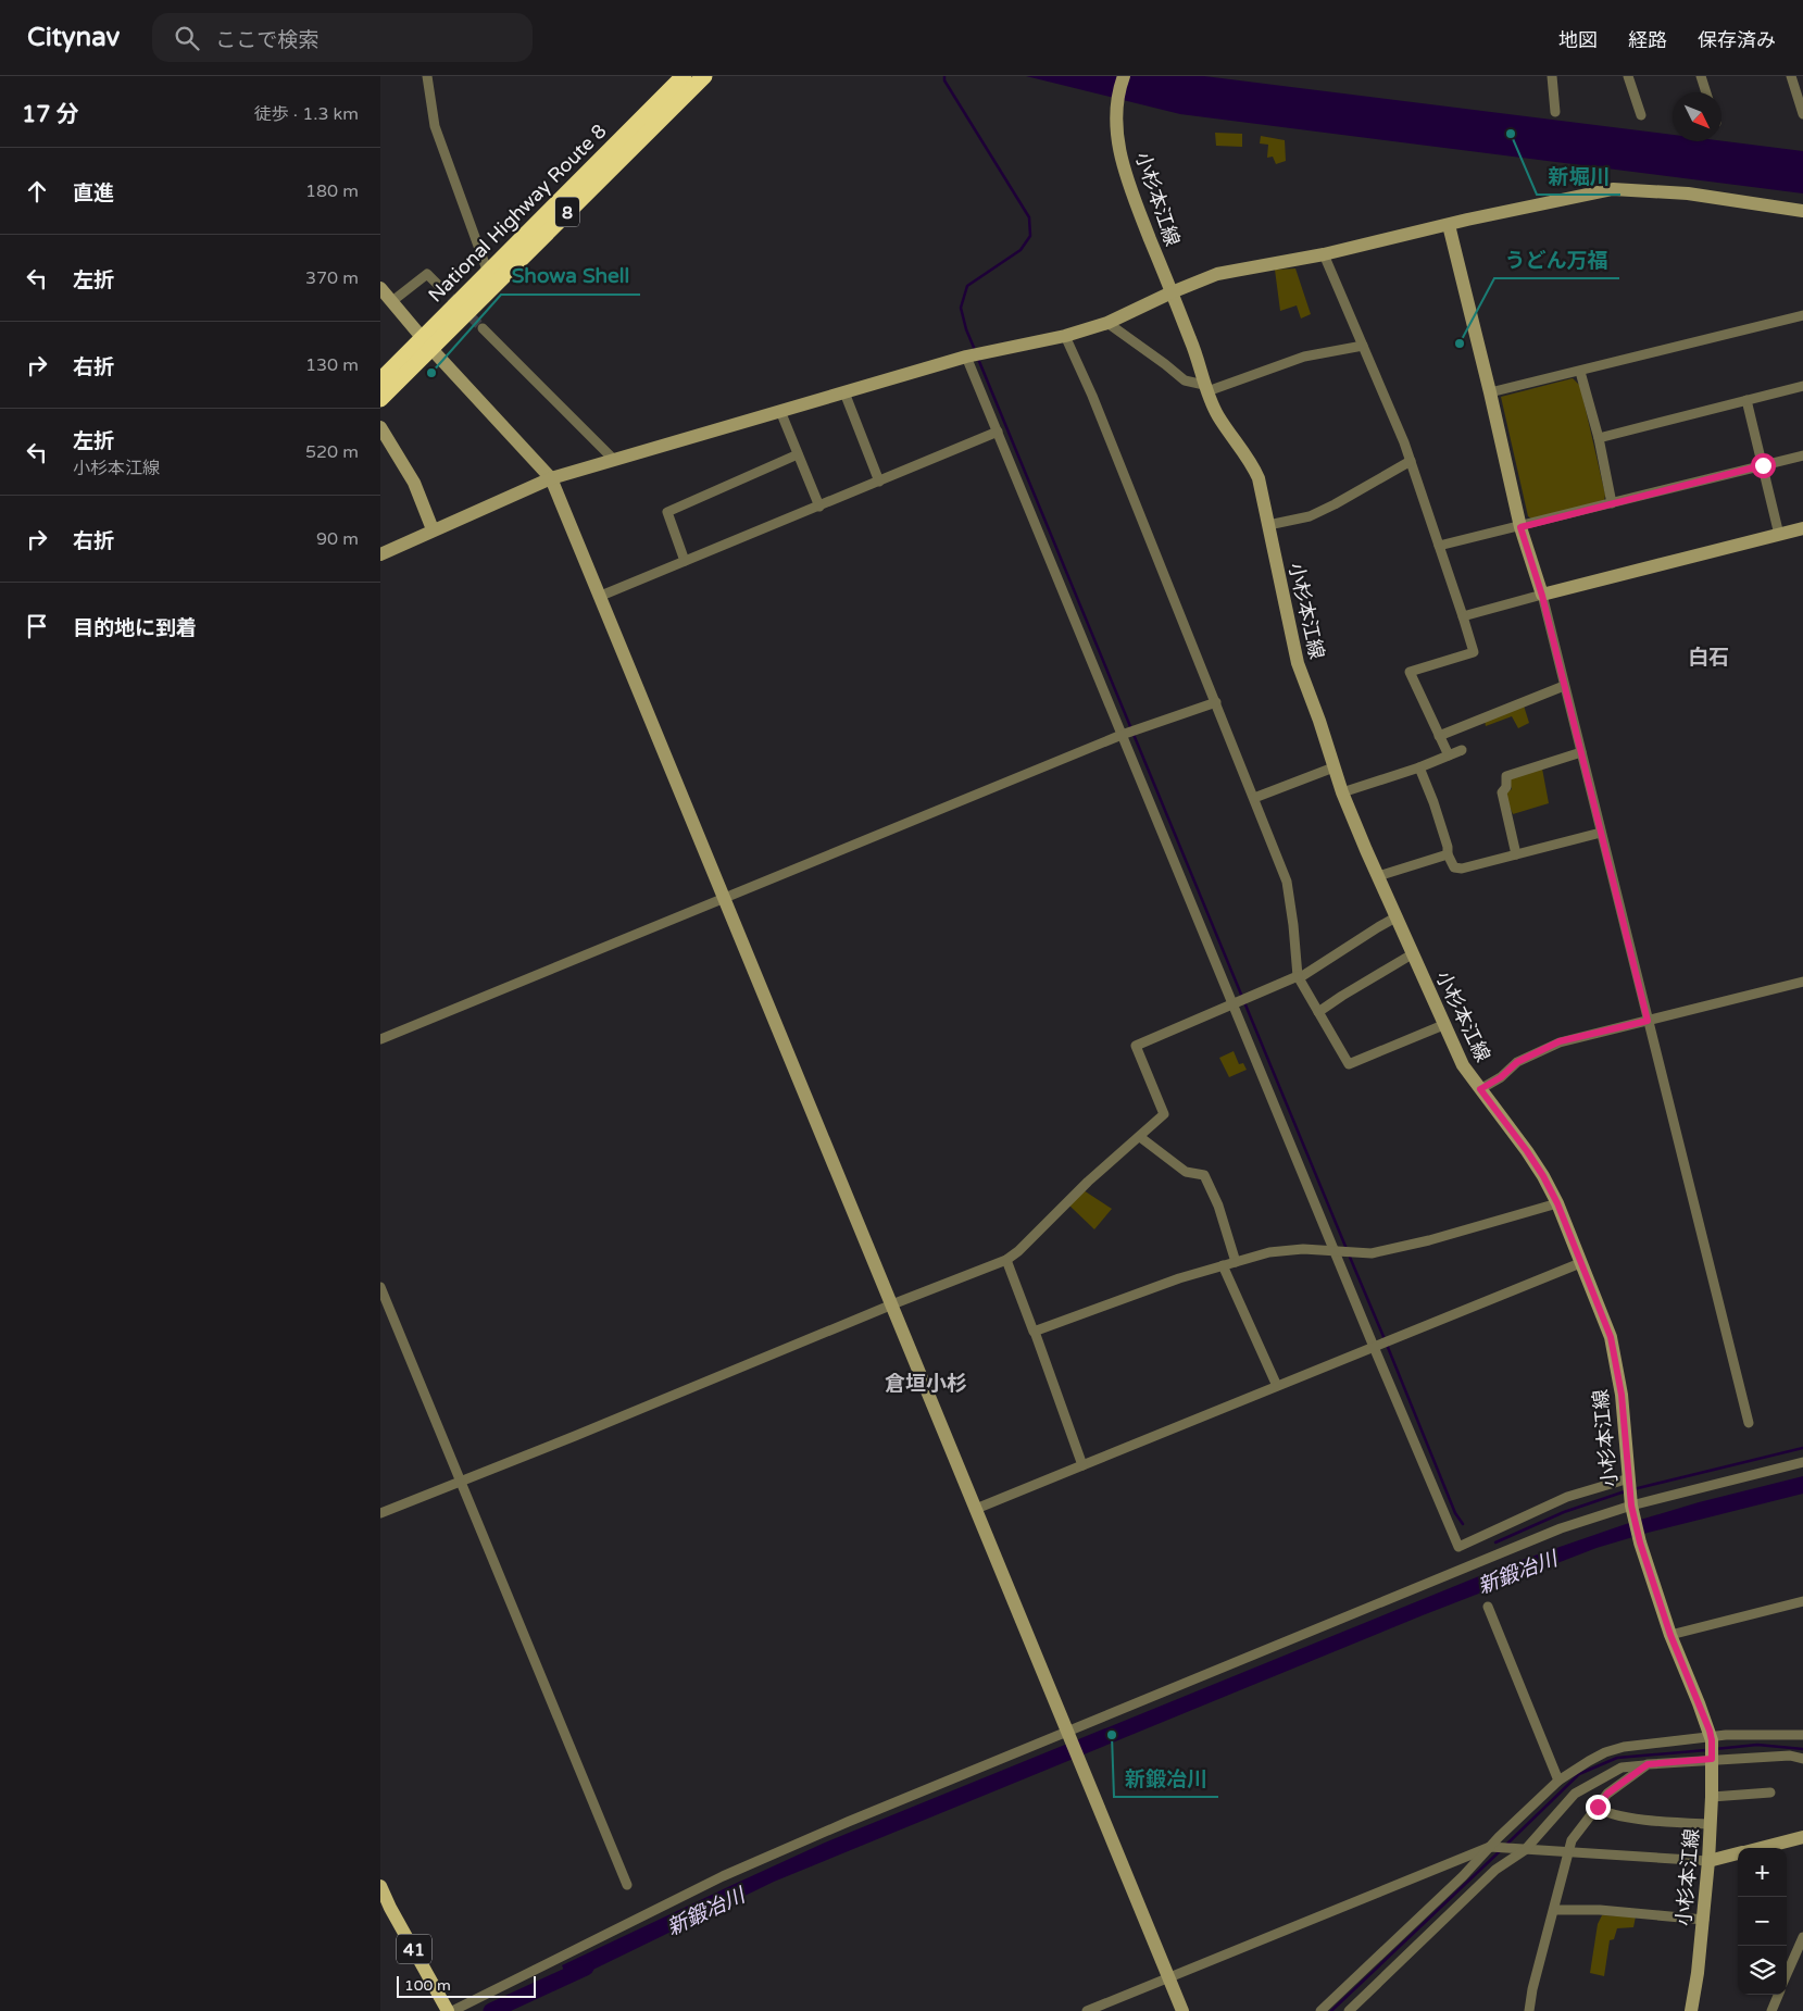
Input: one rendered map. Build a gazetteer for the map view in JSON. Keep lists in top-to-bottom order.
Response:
{
  "streets": {
    "highway": ["8", "National Highway Route 8"],
    "main road": ["41"],
    "street": ["小杉本江線"]
  },
  "districts": ["白石", "倉垣小杉"],
  "water": ["新鍛冶川"],
  "places": [
    "新堀川",
    "うどん万福",
    "Showa Shell",
    "新鍛冶川"
  ],
  "scale_bar": "100 m",
  "north": "bottom right",
  "page": {
    "header": "Citynav",
    "search": "ここで検索",
    "nav": ["地図", "経路", "保存済み"],
    "heading": ["17 分", "徒歩 · 1.3 km"],
    "list": [
      ["直進", "180 m"],
      ["左折", "370 m"],
      ["右折", "130 m"],
      ["左折", "小杉本江線", "520 m"],
      ["右折", "90 m"],
      "目的地に到着"
    ],
    "map_buttons": ["+", "−"],
    "scale": "100 m"
  }
}
